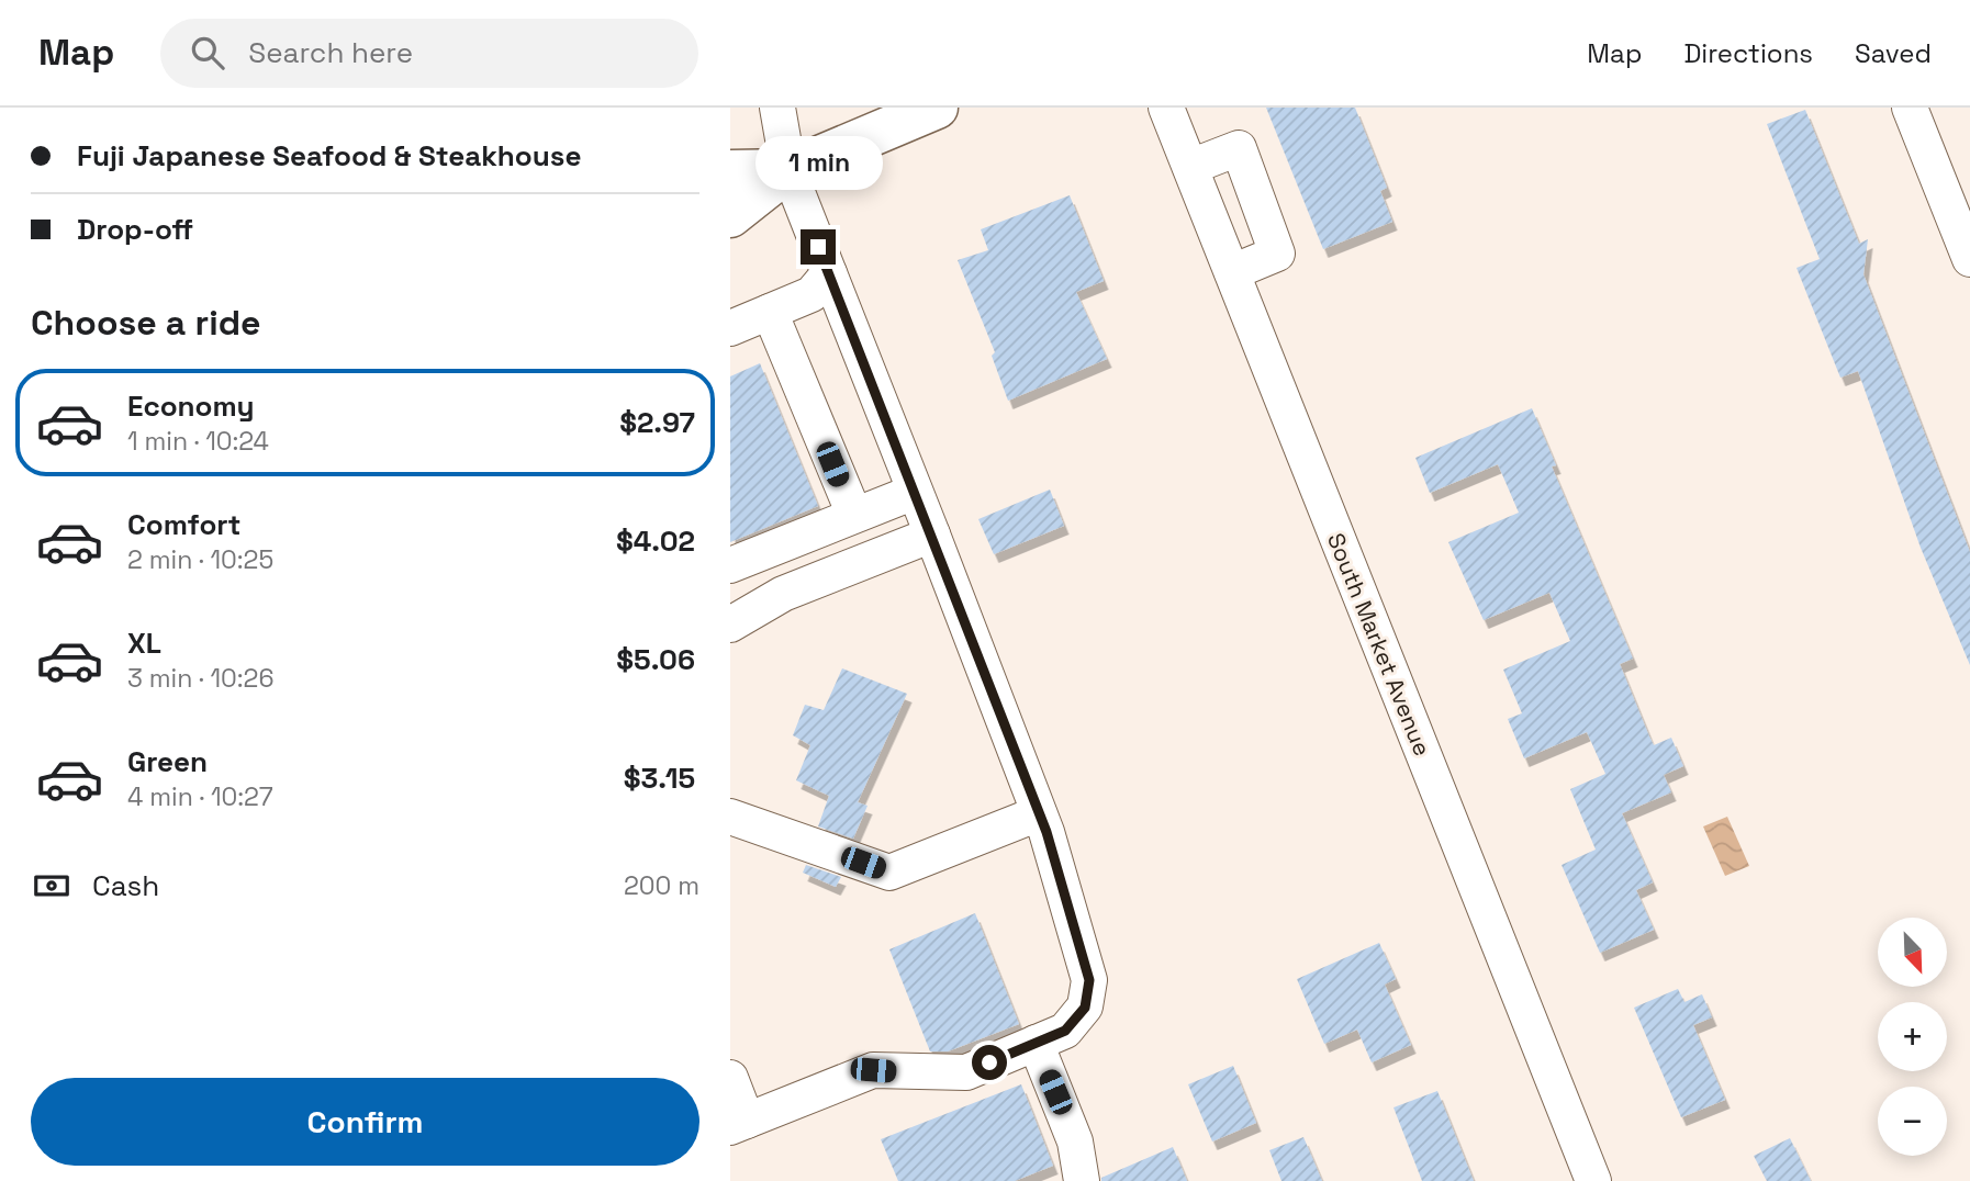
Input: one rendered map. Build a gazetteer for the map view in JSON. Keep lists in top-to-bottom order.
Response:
{
  "streets": {
    "street": ["South Market Avenue"]
  },
  "north": "bottom right",
  "page": {
    "header": "Map",
    "search": "Search here",
    "nav": ["Map", "Directions", "Saved"],
    "banner": ["Fuji Japanese Seafood & Steakhouse", "Drop-off"],
    "bubble": "1 min",
    "heading": "Choose a ride",
    "list": [
      {
        "name": "Economy",
        "note": "1 min · 10:24",
        "value": "$2.97"
      },
      {
        "name": "Comfort",
        "note": "2 min · 10:25",
        "value": "$4.02"
      },
      {
        "name": "XL",
        "note": "3 min · 10:26",
        "value": "$5.06"
      },
      {
        "name": "Green",
        "note": "4 min · 10:27",
        "value": "$3.15"
      }
    ],
    "pay": ["Cash", "200 m"],
    "map_buttons": ["+", "−"],
    "buttons": "Confirm"
  }
}
